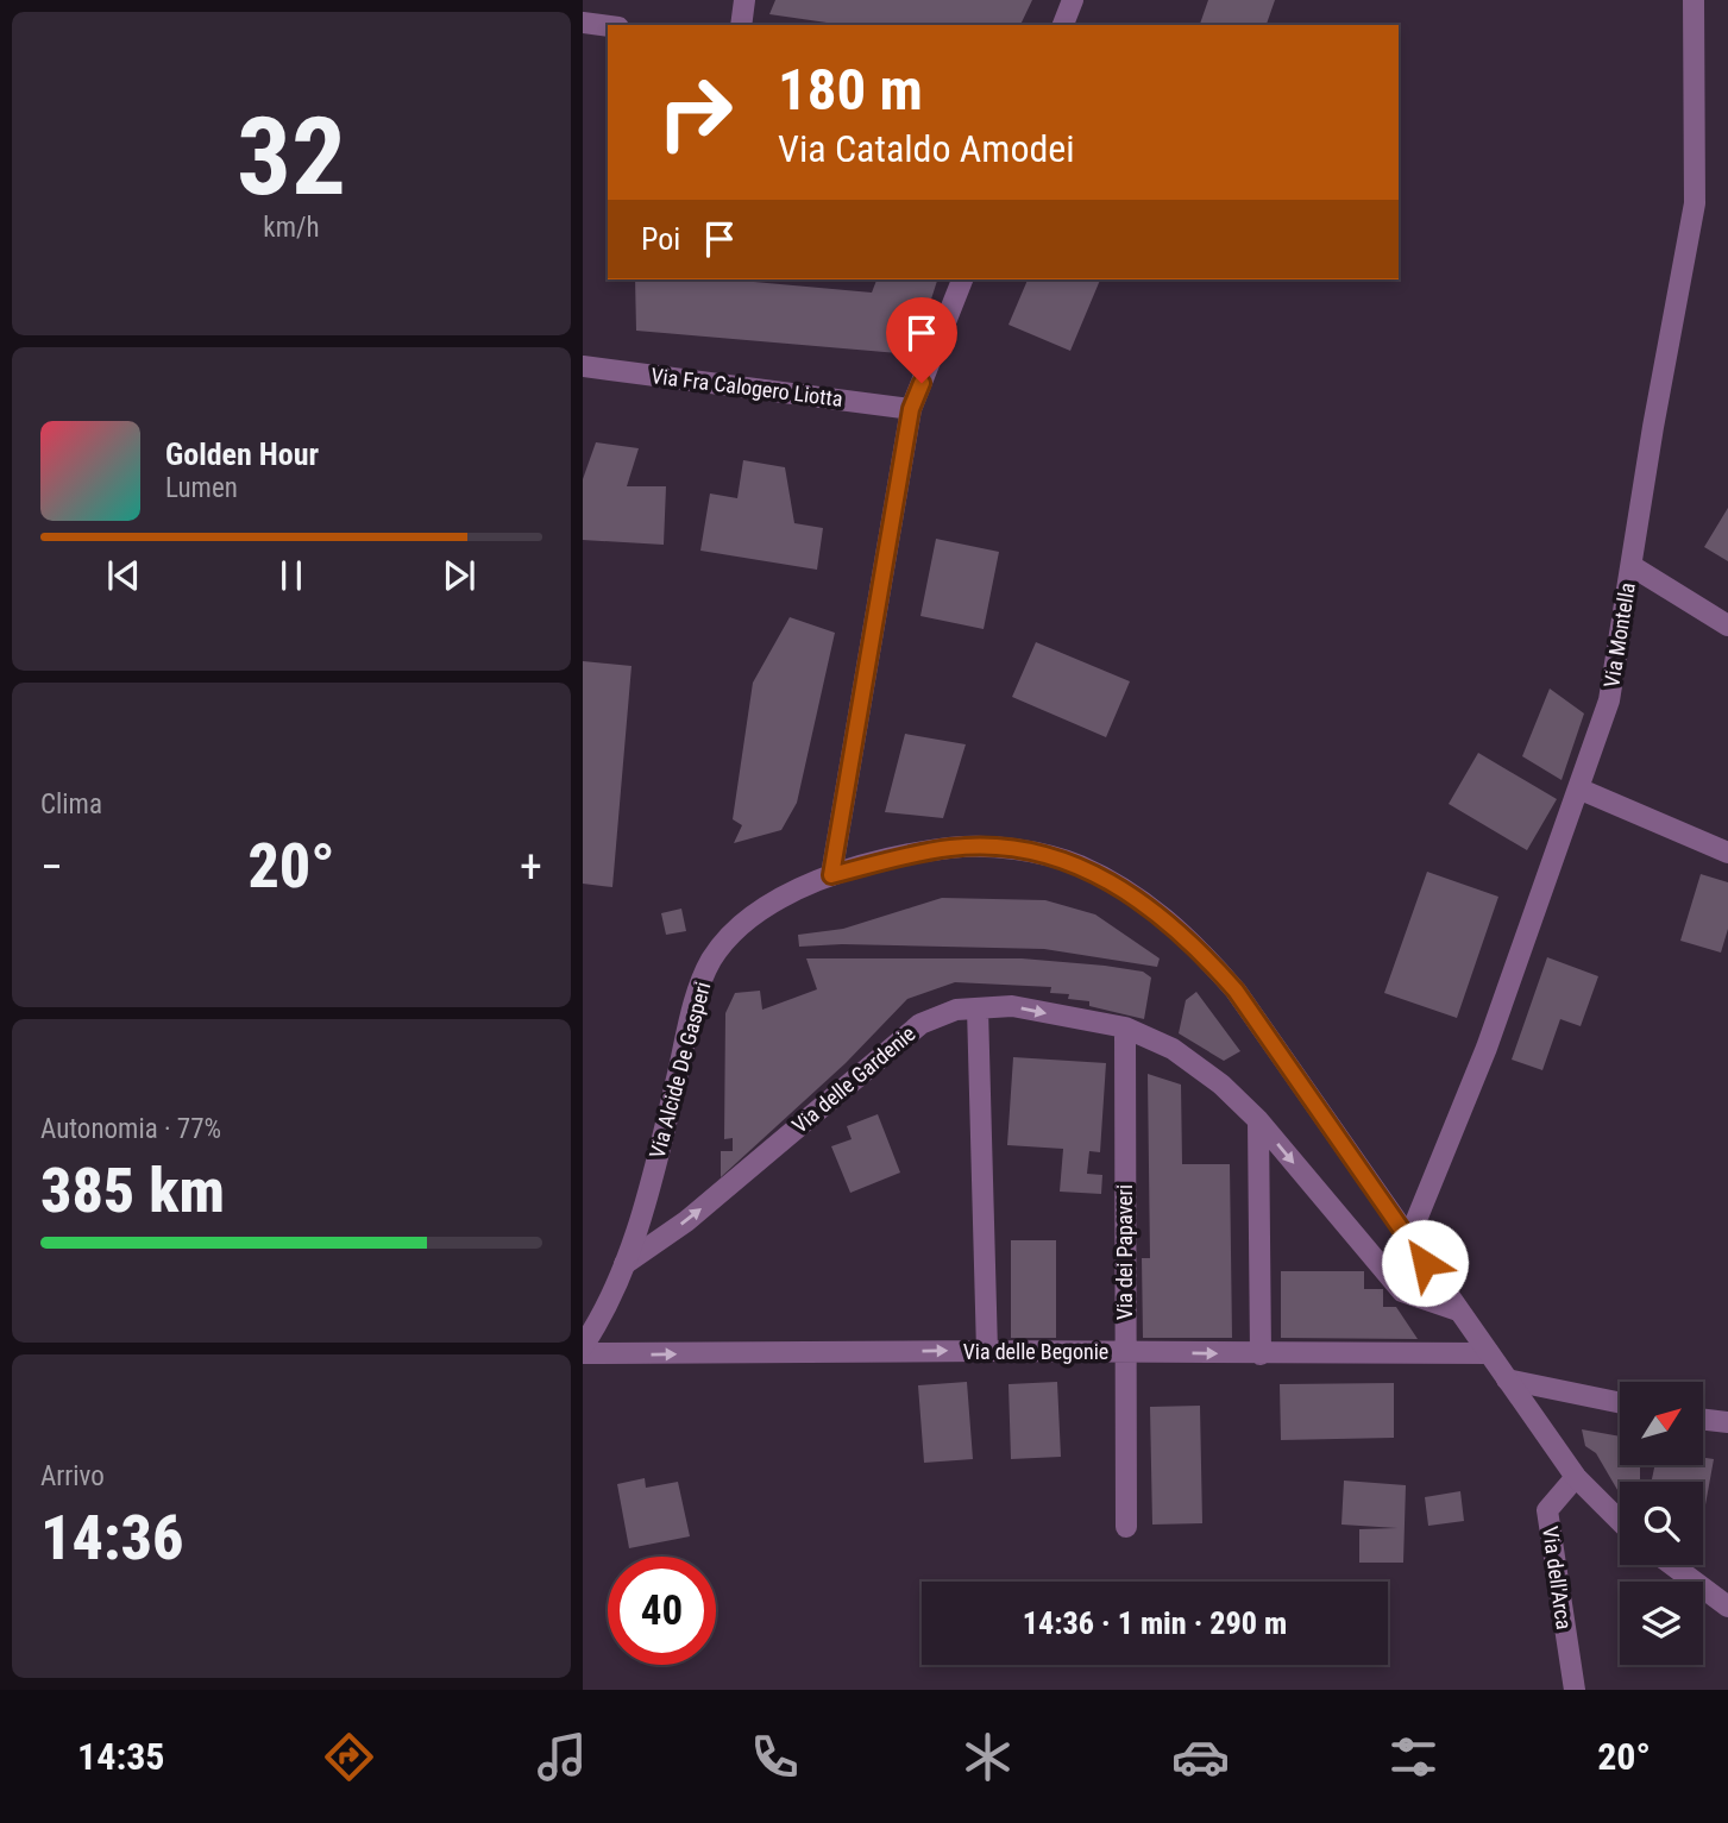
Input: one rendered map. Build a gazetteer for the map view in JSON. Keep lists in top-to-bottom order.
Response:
{
  "streets": {
    "street": [
      "Via Fra Calogero Liotta",
      "Via Montella",
      "Via Alcide De Gasperi",
      "Via delle Gardenie",
      "Via dei Papaveri",
      "Via delle Begonie",
      "Via dell'Arca"
    ]
  },
  "crossings": [
    ["Via Montella", "Via Alcide De Gasperi"],
    ["Via Alcide De Gasperi", "Via delle Gardenie"],
    ["Via Alcide De Gasperi", "Via delle Begonie"],
    ["Via Alcide De Gasperi", "Via dell'Arca"],
    ["Via delle Gardenie", "Via dei Papaveri"],
    ["Via dei Papaveri", "Via delle Begonie"]
  ],
  "one_way": ["Via delle Gardenie", "Via delle Begonie"],
  "north": "top right",
  "page": {
    "tile": [
      ["32", "km/h"],
      "Clima",
      ["Autonomia · 77%", "385 km"],
      ["Arrivo", "14:36"]
    ],
    "turn": ["180 m", "Via Cataldo Amodei"],
    "then": "Poi",
    "song": ["Golden Hour", "Lumen"],
    "heat": ["−", "20°", "+"],
    "limit": "40",
    "trip": "14:36 · 1 min · 290 m",
    "tabs": ["14:35", "20°"]
  }
}
